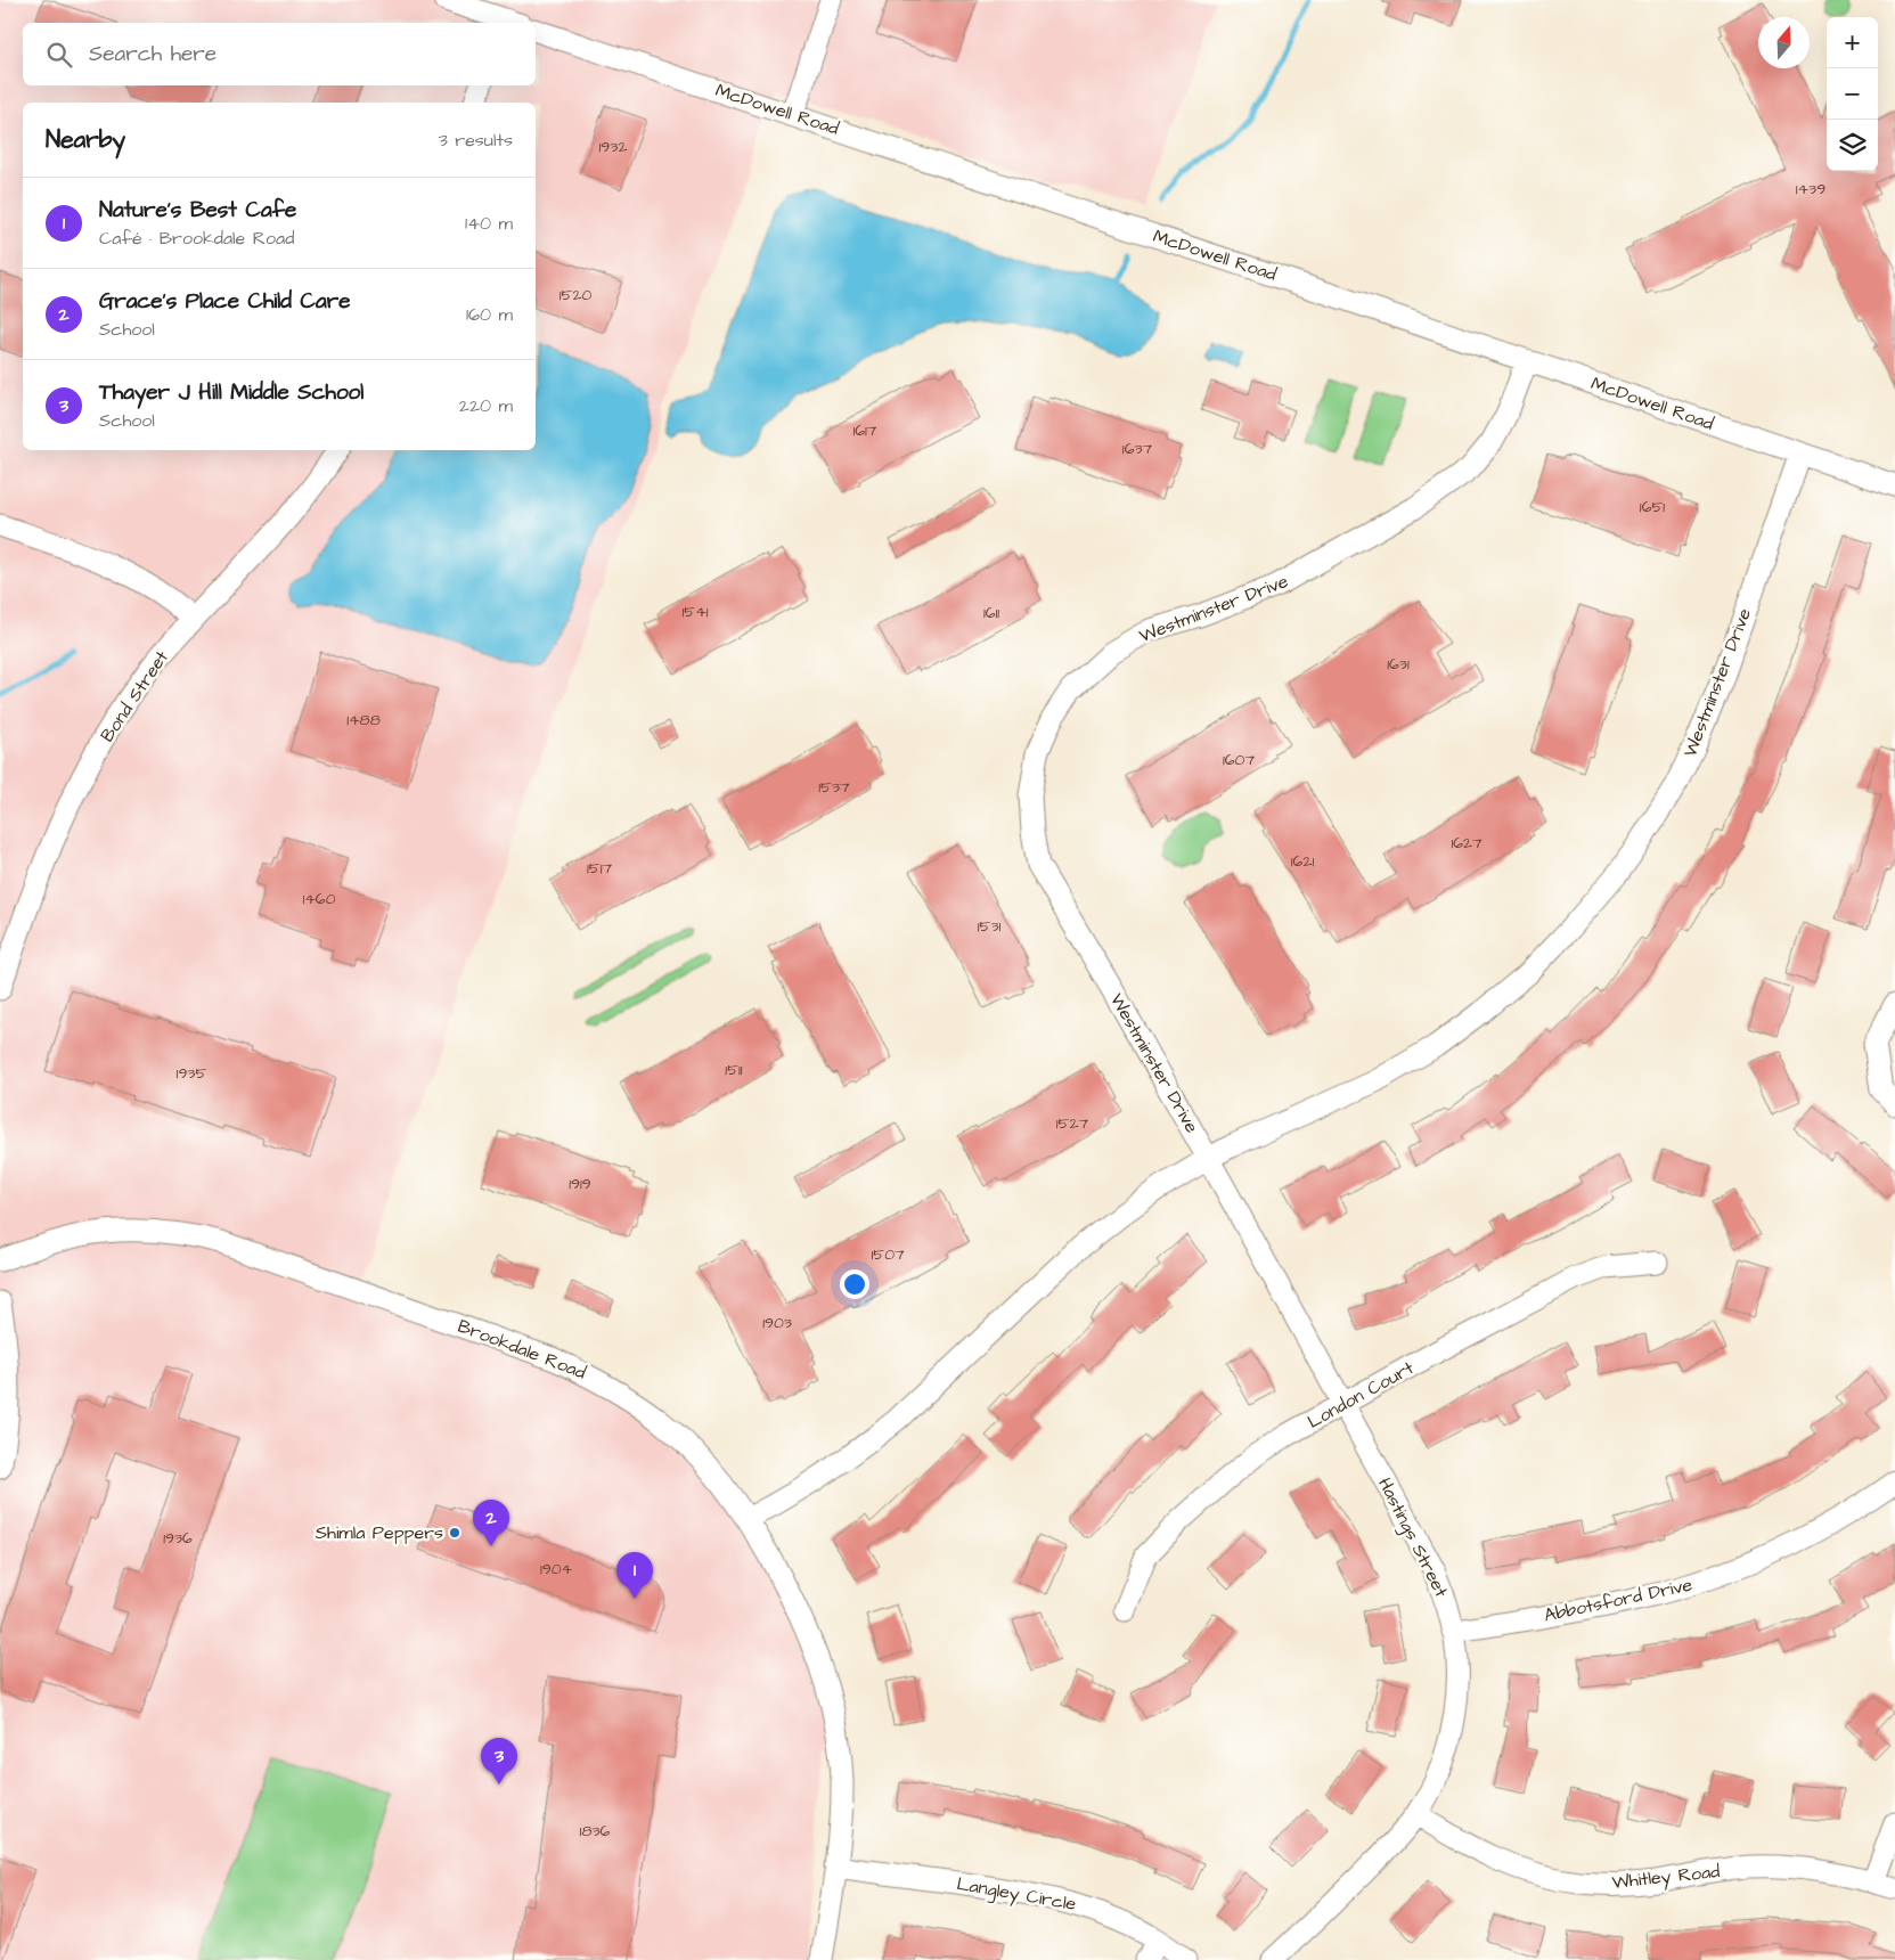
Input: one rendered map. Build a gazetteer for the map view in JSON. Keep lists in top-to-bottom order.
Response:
{
  "streets": {
    "street": [
      "McDowell Road",
      "Westminster Drive",
      "Bond Street",
      "Brookdale Road",
      "London Court",
      "Hastings Street",
      "Abbotsford Drive",
      "Whitley Road",
      "Langley Circle"
    ]
  },
  "crossings": [
    ["McDowell Road", "Westminster Drive"],
    ["Westminster Drive", "Brookdale Road"],
    ["Westminster Drive", "Hastings Street"],
    ["Brookdale Road", "Langley Circle"],
    ["London Court", "Hastings Street"],
    ["Hastings Street", "Abbotsford Drive"],
    ["Hastings Street", "Whitley Road"]
  ],
  "places": ["Shimla Peppers"],
  "house_numbers": [
    "1932",
    "1439",
    "1520",
    "1617",
    "1637",
    "1651",
    "1541",
    "1611",
    "1631",
    "1488",
    "1607",
    "1537",
    "1627",
    "1621",
    "1517",
    "1460",
    "1531",
    "1511",
    "1935",
    "1527",
    "1919",
    "1507",
    "1903",
    "1936",
    "1904",
    "1836"
  ],
  "north": "top",
  "page": {
    "map_buttons": ["+", "−"],
    "search": "Search here",
    "heading": ["Nearby", "3 results"],
    "list": [
      {
        "mark": "1",
        "name": "Nature's Best Cafe",
        "note": "Café · Brookdale Road",
        "value": "140 m"
      },
      {
        "mark": "2",
        "name": "Grace's Place Child Care",
        "note": "School",
        "value": "160 m"
      },
      {
        "mark": "3",
        "name": "Thayer J Hill Middle School",
        "note": "School",
        "value": "220 m"
      }
    ],
    "pins": ["2", "1", "3"]
  }
}
